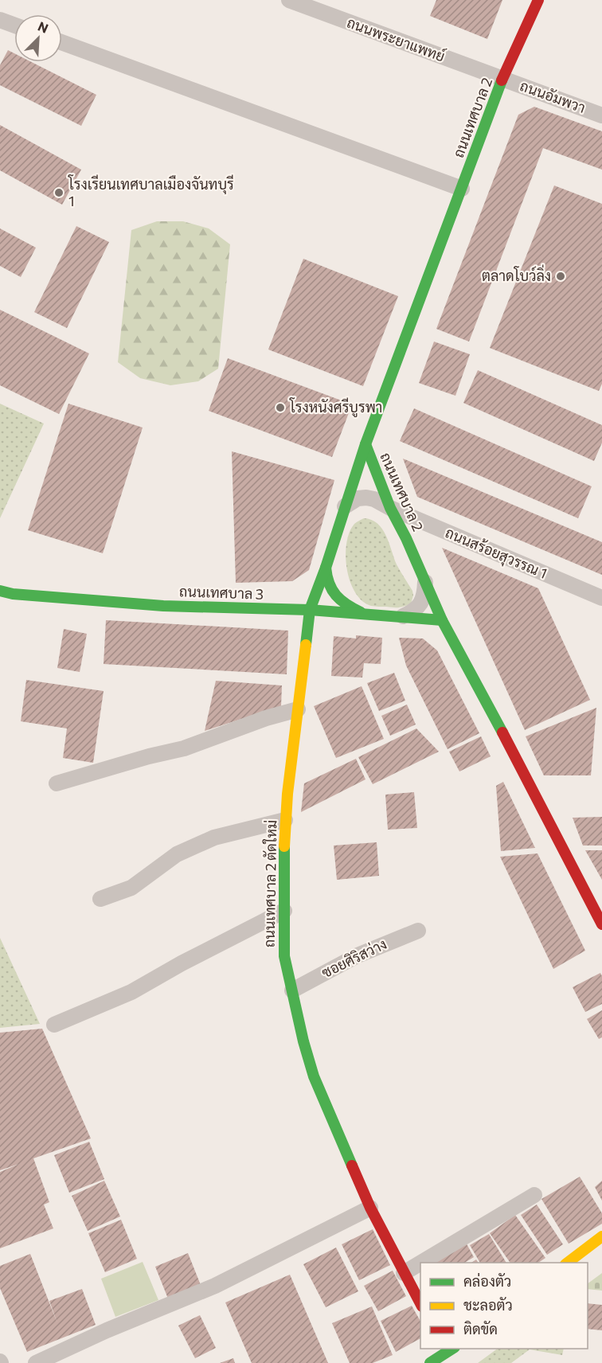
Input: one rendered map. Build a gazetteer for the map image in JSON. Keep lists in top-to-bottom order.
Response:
{
  "streets": {
    "street": [
      "ถนนพระยาแพทย์",
      "ถนนอัมพวา",
      "ถนนเทศบาล 2",
      "ถนนสร้อยสุวรรณ 1",
      "ถนนเทศบาล 3",
      "ถนนเทศบาล 2 ตัดใหม่",
      "ซอยศิริสว่าง"
    ]
  },
  "crossings": [
    ["ถนนพระยาแพทย์", "ถนนอัมพวา"],
    ["ถนนพระยาแพทย์", "ถนนเทศบาล 2"],
    ["ถนนอัมพวา", "ถนนเทศบาล 2"],
    ["ถนนเทศบาล 2", "ถนนสร้อยสุวรรณ 1"],
    ["ถนนเทศบาล 2", "ถนนเทศบาล 3"],
    ["ถนนเทศบาล 2", "ถนนเทศบาล 2 ตัดใหม่"],
    ["ถนนสร้อยสุวรรณ 1", "ถนนเทศบาล 3"],
    ["ถนนสร้อยสุวรรณ 1", "ถนนเทศบาล 2 ตัดใหม่"],
    ["ถนนเทศบาล 3", "ถนนเทศบาล 2 ตัดใหม่"],
    ["ถนนเทศบาล 2 ตัดใหม่", "ซอยศิริสว่าง"]
  ],
  "places": ["โรงเรียนเทศบาลเมืองจันทบุรี 1", "ตลาดโบว์ลิ่ง", "โรงหนังศรีบูรพา"],
  "legend": ["คล่องตัว", "ชะลอตัว", "ติดขัด"],
  "north": "top right"
}
